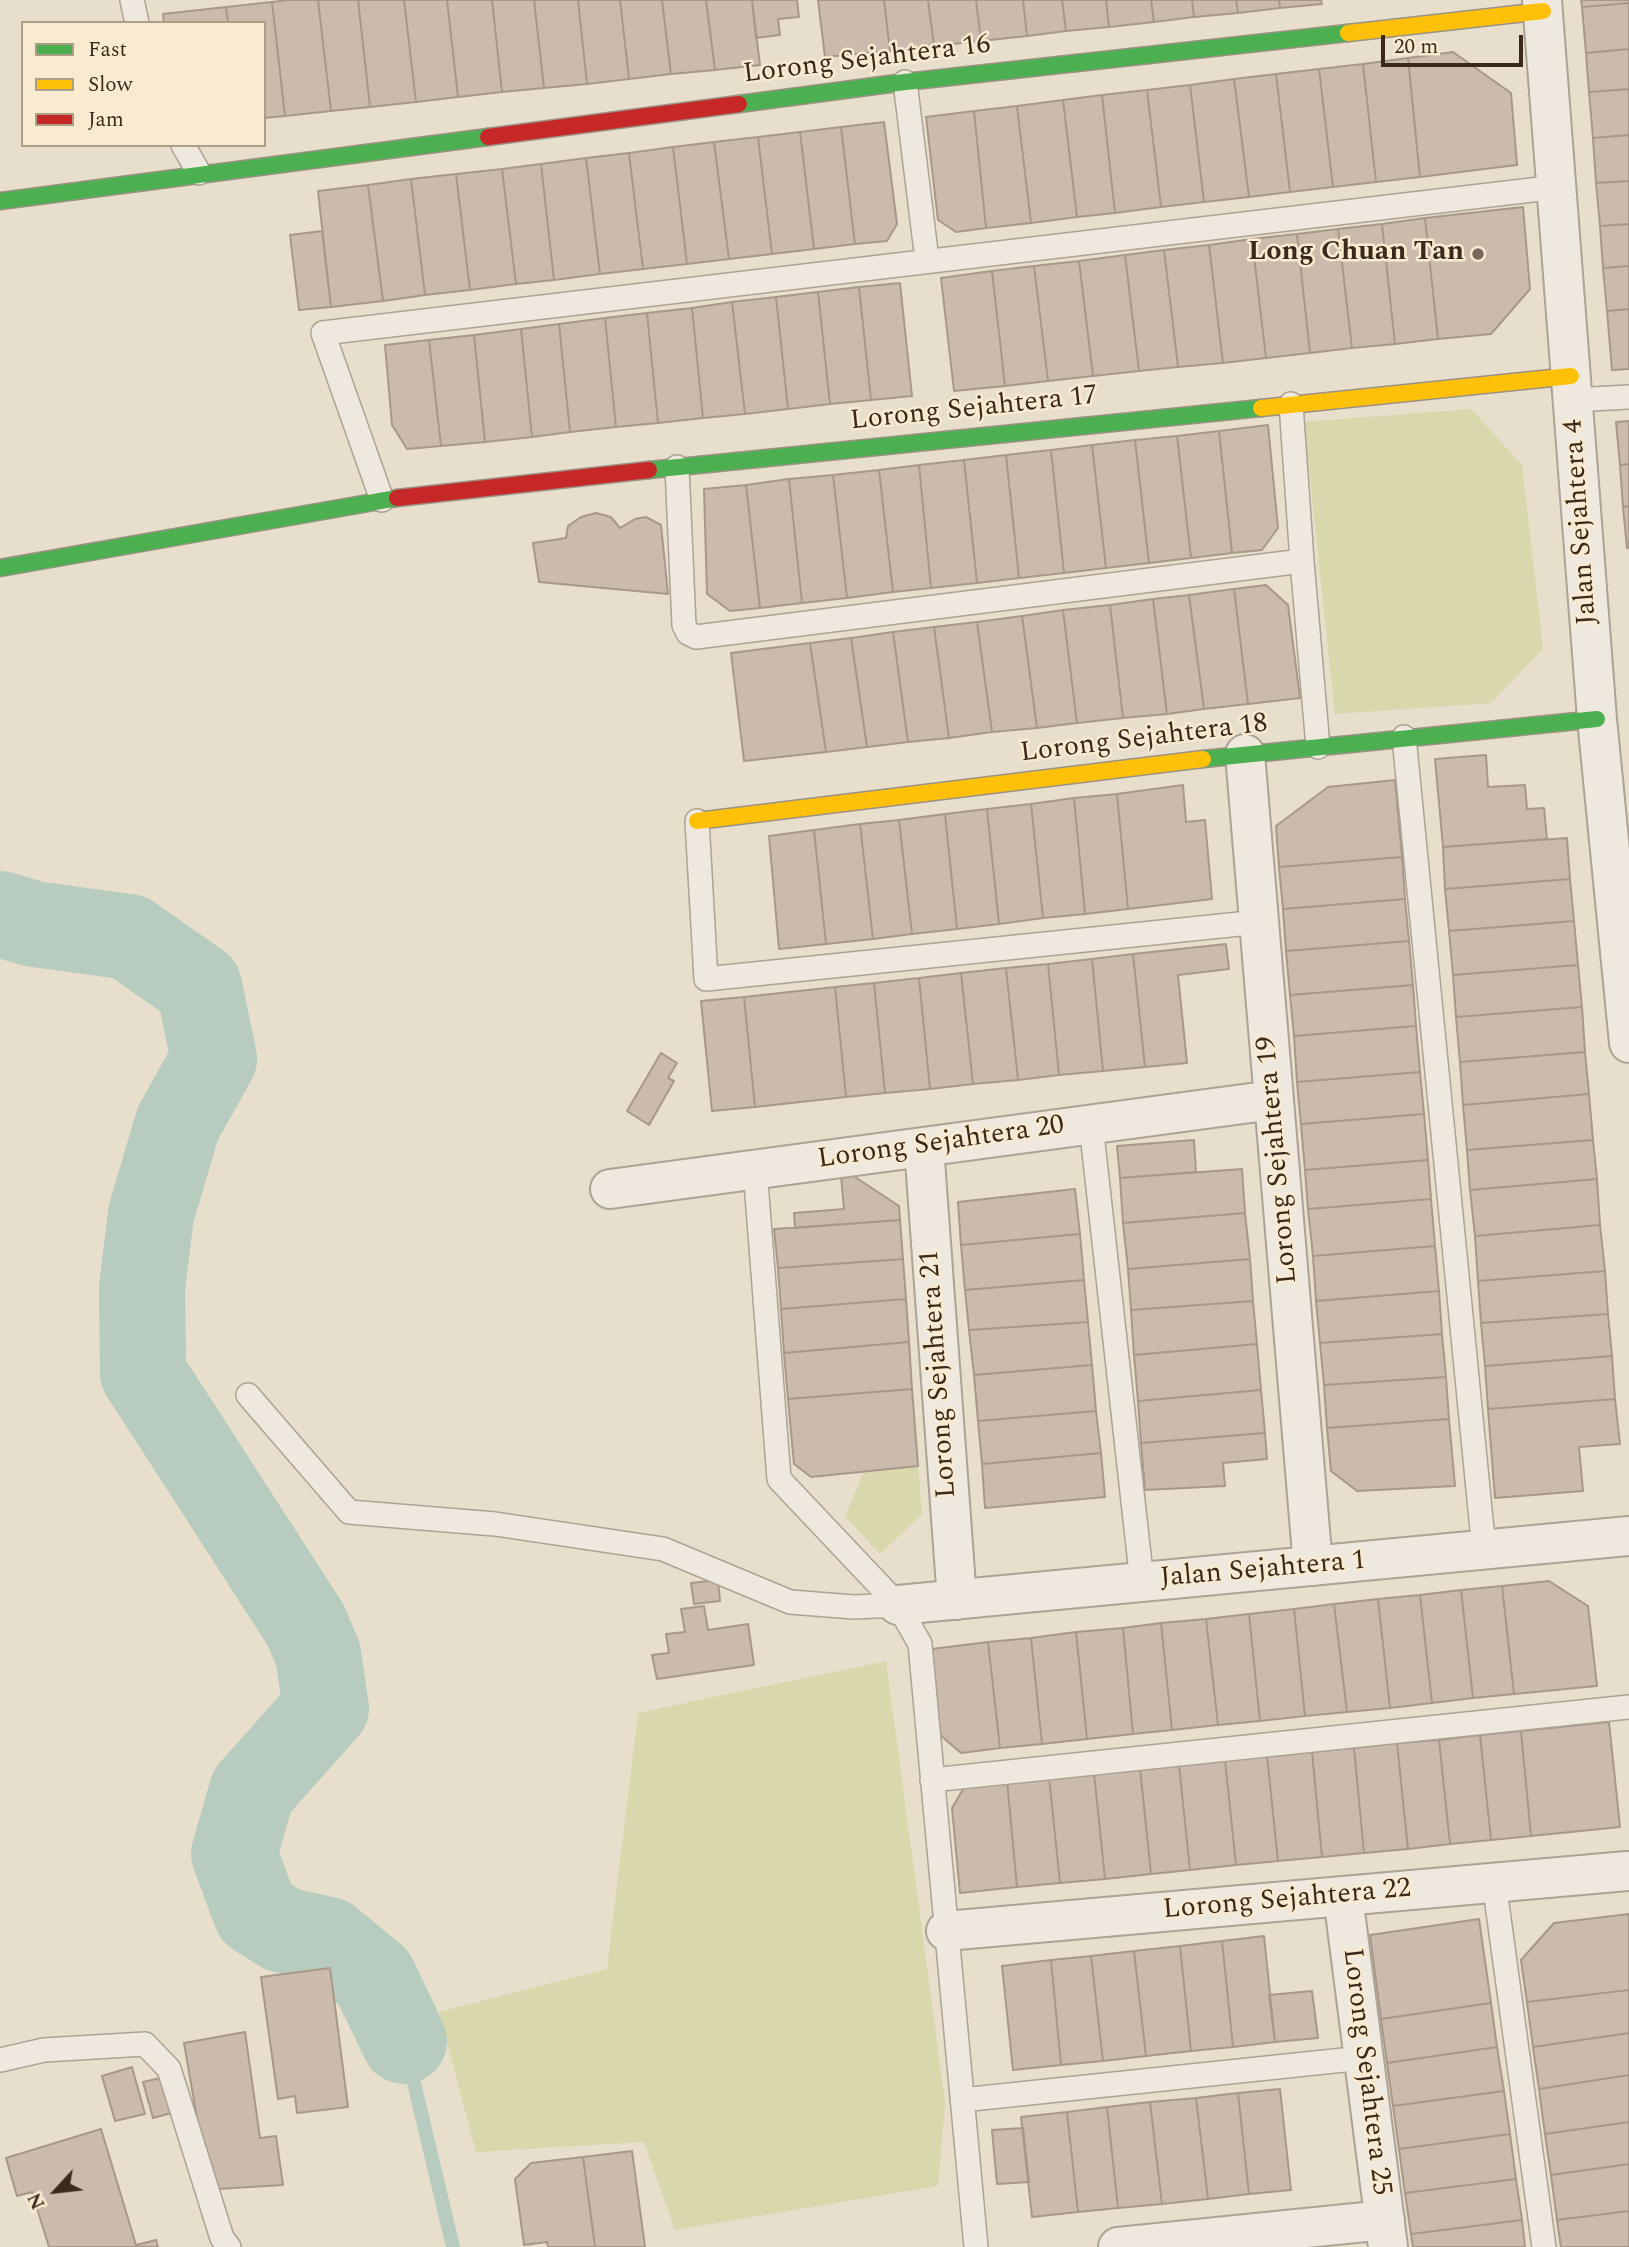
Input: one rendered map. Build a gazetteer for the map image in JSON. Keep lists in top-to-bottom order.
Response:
{
  "streets": {
    "street": [
      "Lorong Sejahtera 16",
      "Lorong Sejahtera 17",
      "Jalan Sejahtera 4",
      "Lorong Sejahtera 18",
      "Lorong Sejahtera 20",
      "Lorong Sejahtera 19",
      "Lorong Sejahtera 21",
      "Jalan Sejahtera 1",
      "Lorong Sejahtera 22",
      "Lorong Sejahtera 25"
    ]
  },
  "crossings": [
    ["Lorong Sejahtera 16", "Jalan Sejahtera 4"],
    ["Lorong Sejahtera 17", "Jalan Sejahtera 4"],
    ["Jalan Sejahtera 4", "Lorong Sejahtera 18"],
    ["Lorong Sejahtera 18", "Lorong Sejahtera 19"],
    ["Lorong Sejahtera 20", "Lorong Sejahtera 19"],
    ["Lorong Sejahtera 20", "Lorong Sejahtera 21"],
    ["Lorong Sejahtera 19", "Jalan Sejahtera 1"],
    ["Lorong Sejahtera 21", "Jalan Sejahtera 1"],
    ["Lorong Sejahtera 22", "Lorong Sejahtera 25"]
  ],
  "places": ["Long Chuan Tan"],
  "legend": ["Fast", "Slow", "Jam"],
  "scale_bar": "20 m",
  "north": "bottom left"
}
